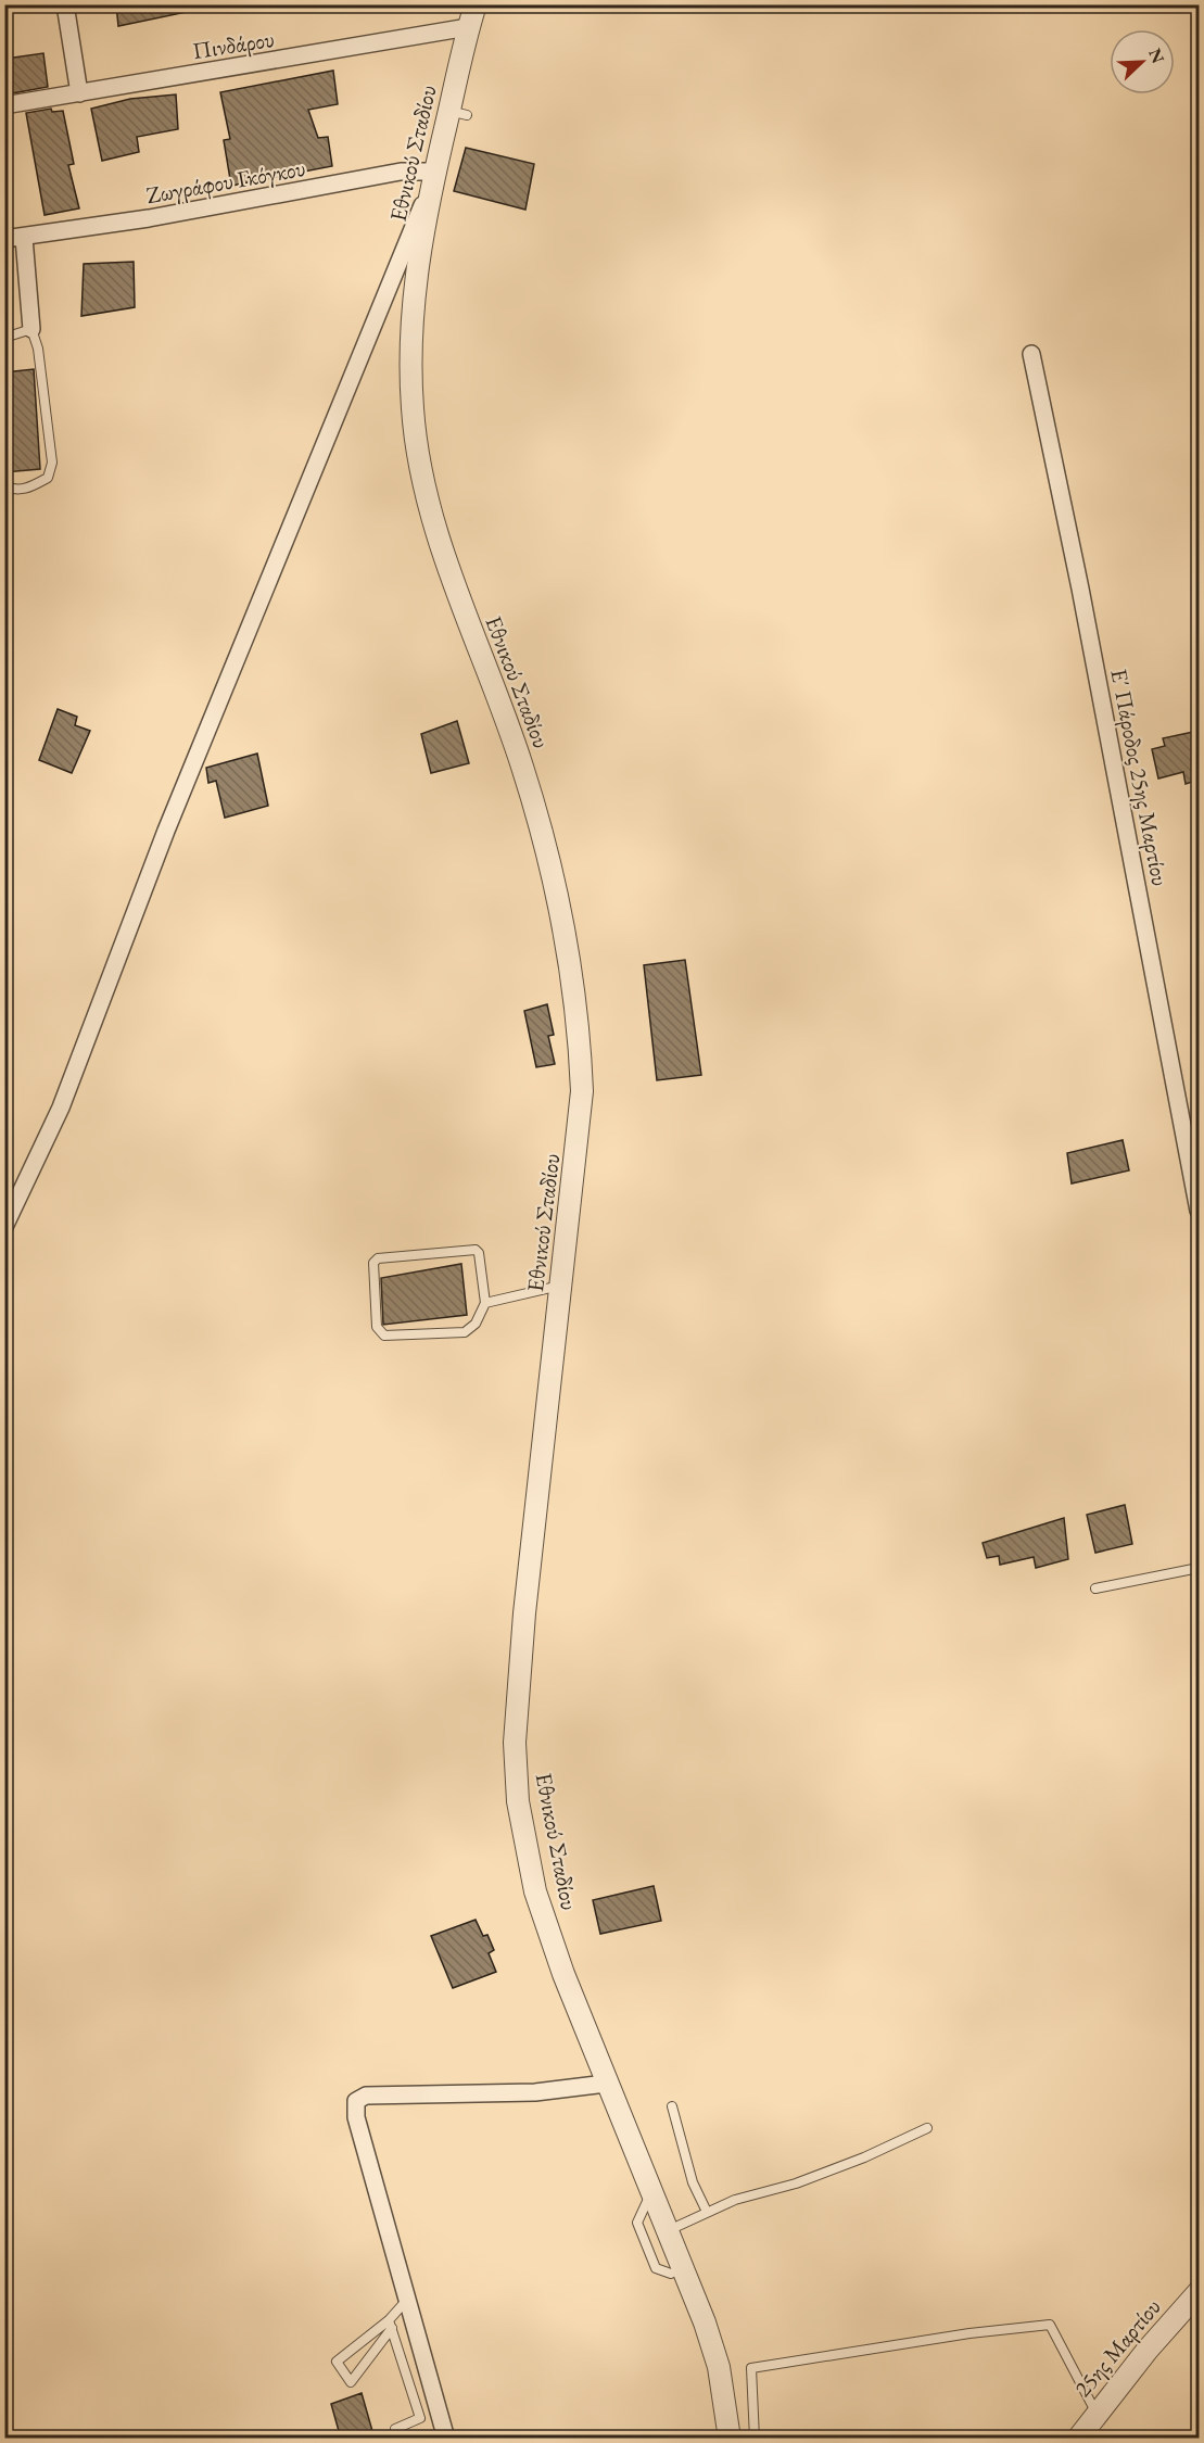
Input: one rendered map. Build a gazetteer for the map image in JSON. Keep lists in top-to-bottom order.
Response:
{
  "streets": {
    "street": [
      "Πινδάρου",
      "Εθνικού Σταδίου",
      "Ζωγράφου Γκόγκου",
      "Ε΄ Πάροδος 25ης Μαρτίου",
      "25ης Μαρτίου"
    ]
  },
  "crossings": [
    ["Πινδάρου", "Εθνικού Σταδίου"],
    ["Εθνικού Σταδίου", "Ζωγράφου Γκόγκου"]
  ],
  "north": "top right"
}
